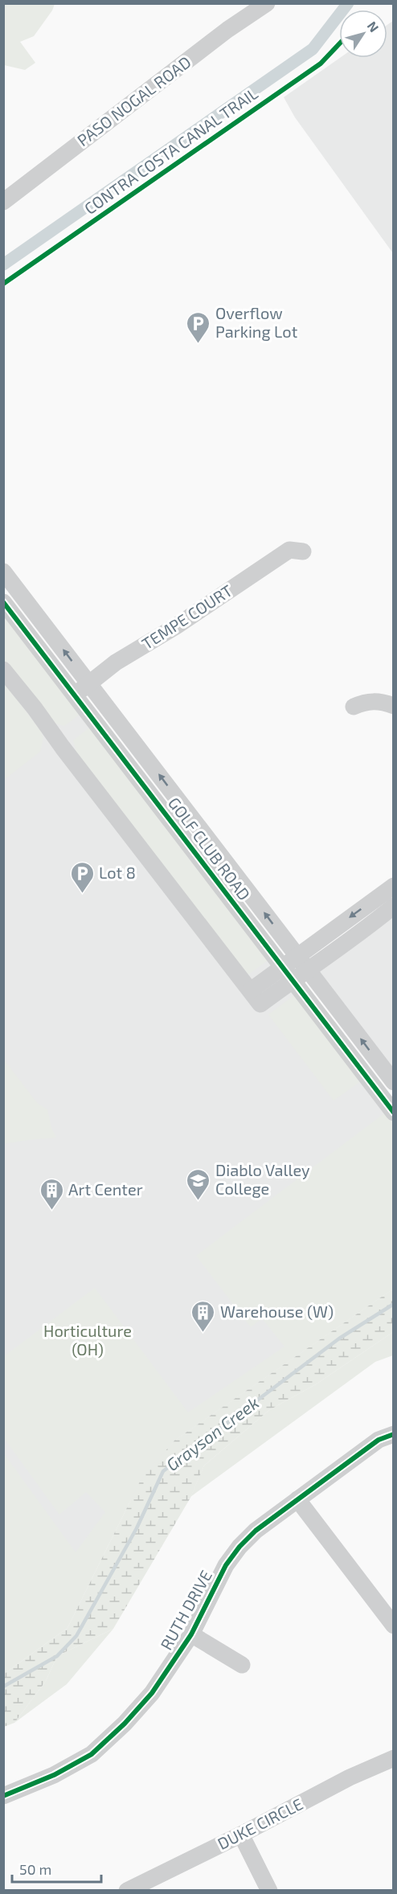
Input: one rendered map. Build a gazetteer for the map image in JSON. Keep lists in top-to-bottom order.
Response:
{
  "streets": {
    "street": [
      "PASO NOGAL ROAD",
      "TEMPE COURT",
      "GOLF CLUB ROAD",
      "RUTH DRIVE",
      "DUKE CIRCLE"
    ],
    "cycle path": ["CONTRA COSTA CANAL TRAIL"]
  },
  "crossings": [
    ["TEMPE COURT", "GOLF CLUB ROAD"]
  ],
  "water": ["Grayson Creek"],
  "parks": ["Horticulture (OH)"],
  "places": {
    "parking": ["Overflow Parking Lot", "Lot 8"],
    "school or university": ["Diablo Valley College"],
    "building": ["Art Center", "Warehouse (W)"]
  },
  "scale_bar": "50 m",
  "north": "top right"
}
